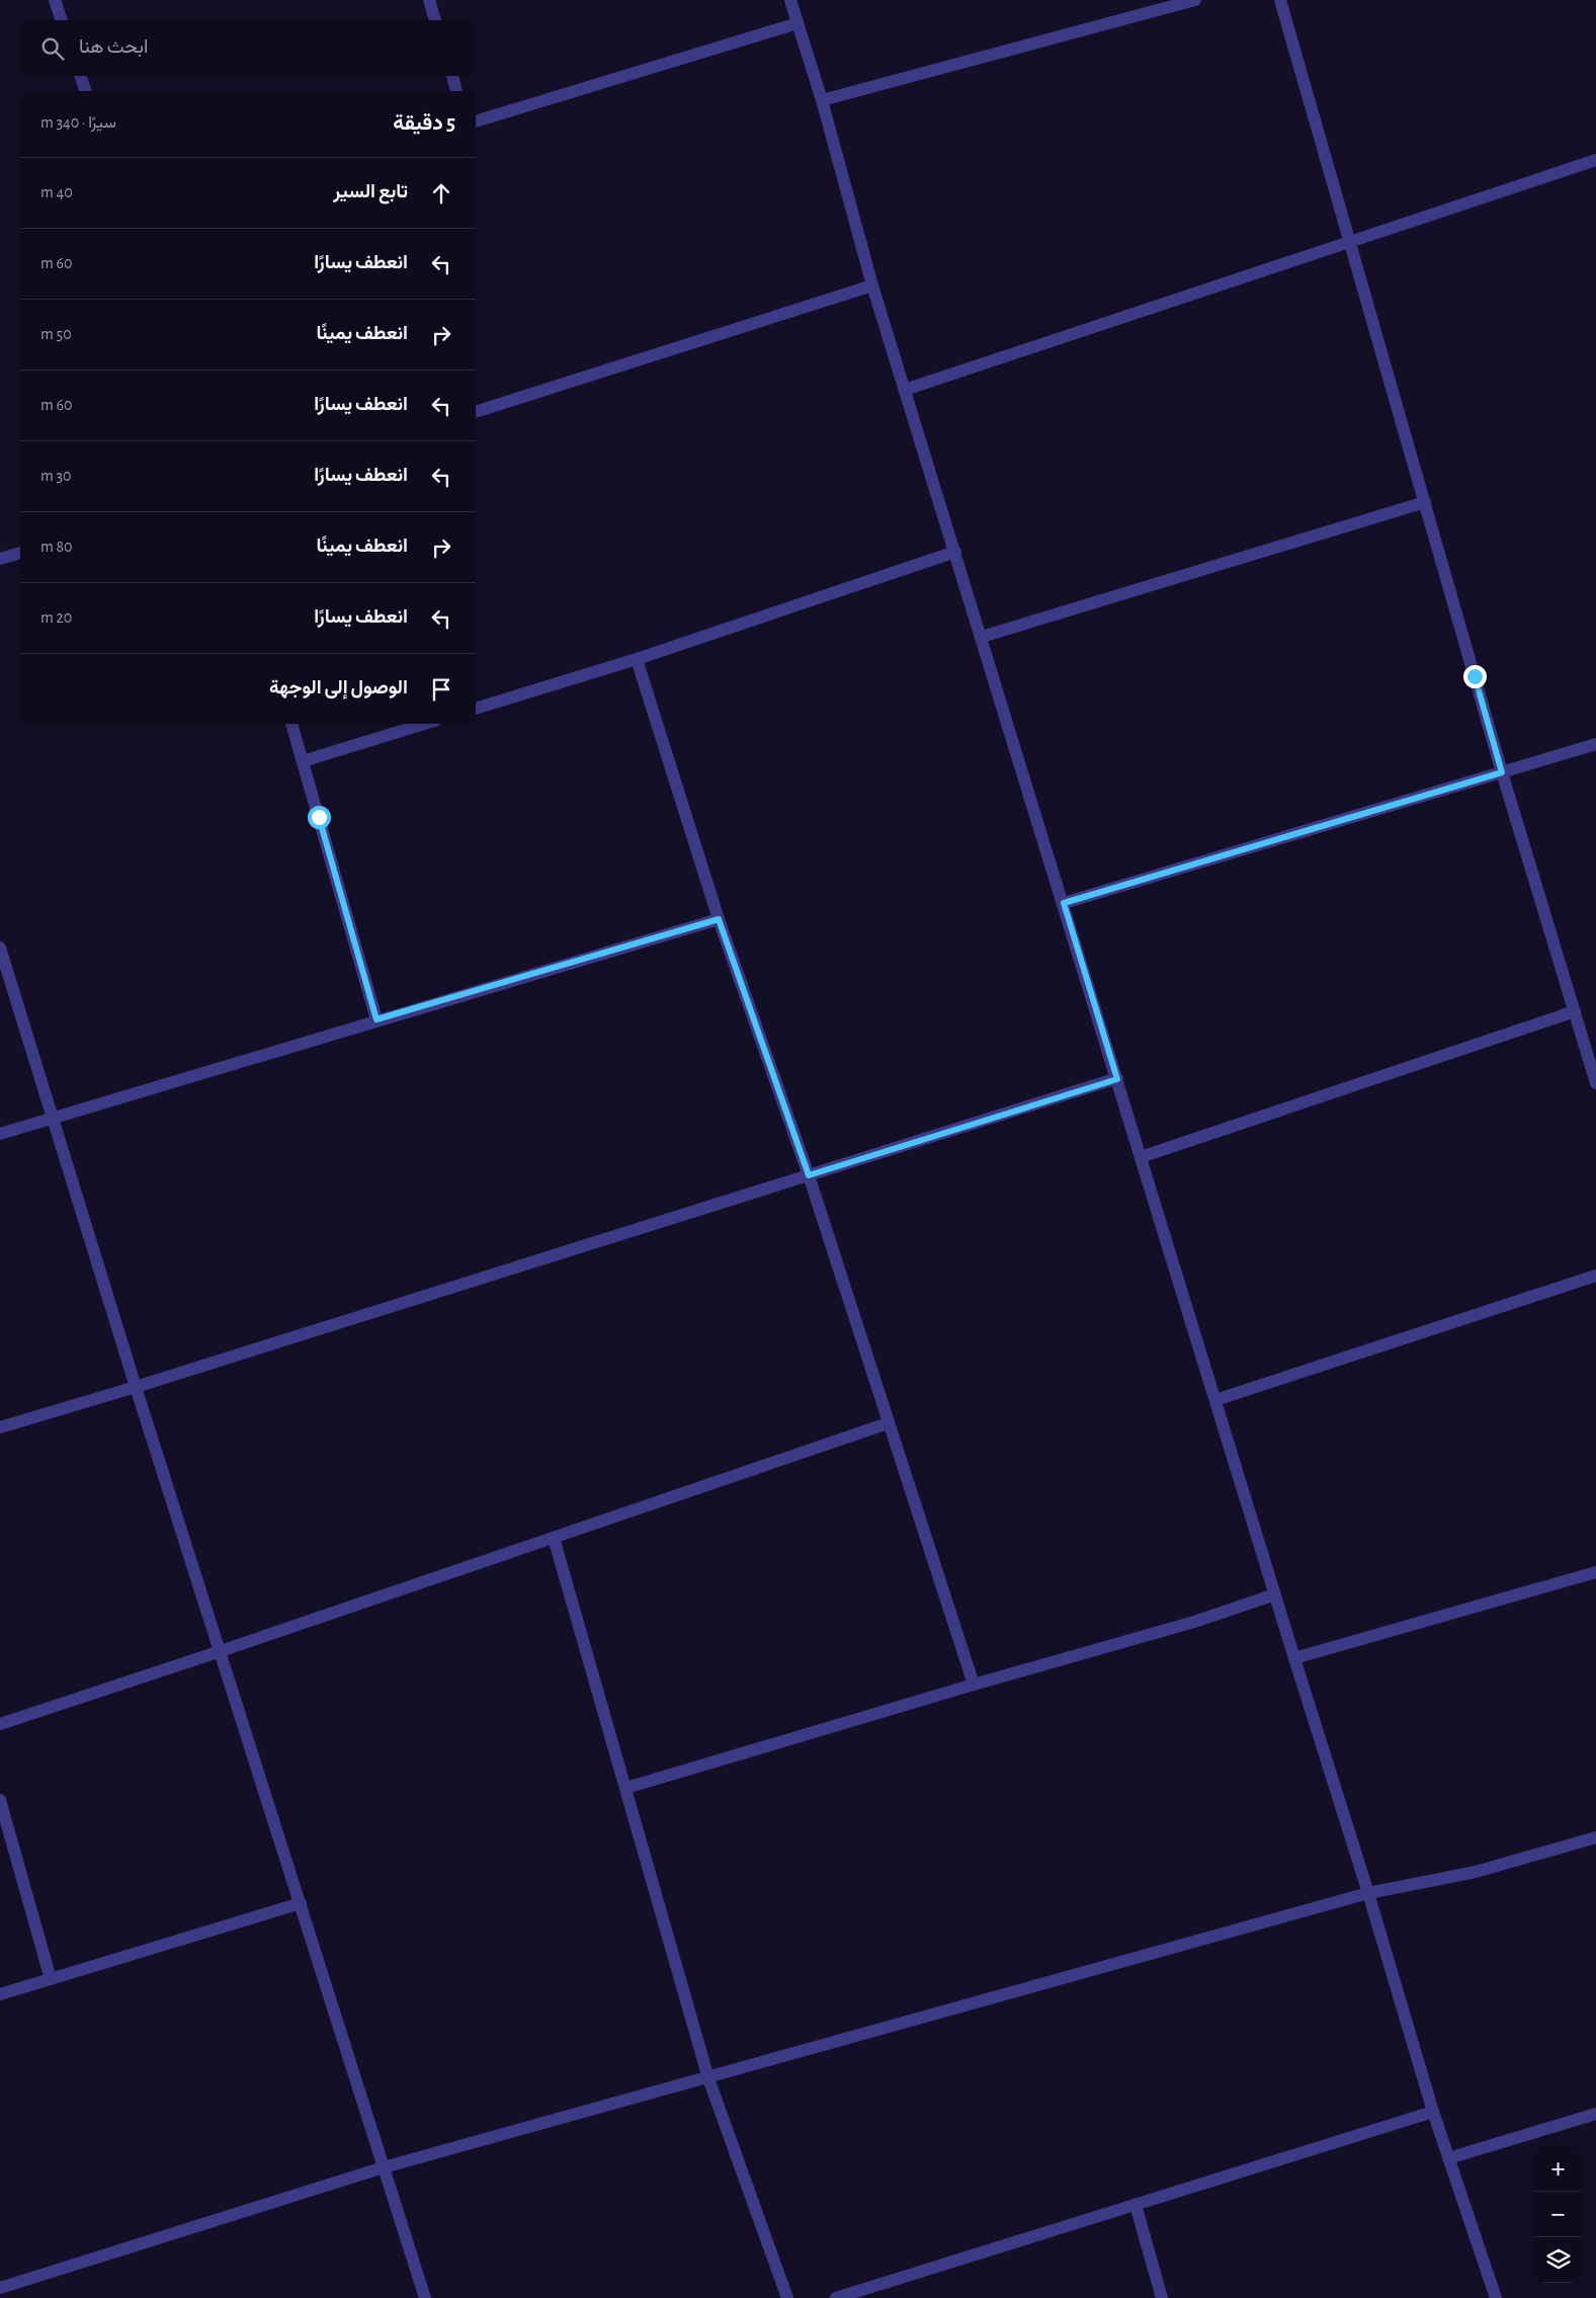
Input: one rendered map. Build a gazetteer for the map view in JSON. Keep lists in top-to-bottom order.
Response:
{
  "page": {
    "search": "ابحث هنا",
    "heading": ["5 دقيقة", "سيرًا · 340 m"],
    "list": [
      ["تابع السير", "40 m"],
      ["انعطف يسارًا", "60 m"],
      ["انعطف يمينًا", "50 m"],
      ["انعطف يسارًا", "60 m"],
      ["انعطف يسارًا", "30 m"],
      ["انعطف يمينًا", "80 m"],
      ["انعطف يسارًا", "20 m"],
      "الوصول إلى الوجهة"
    ],
    "map_buttons": ["+", "−"]
  }
}
